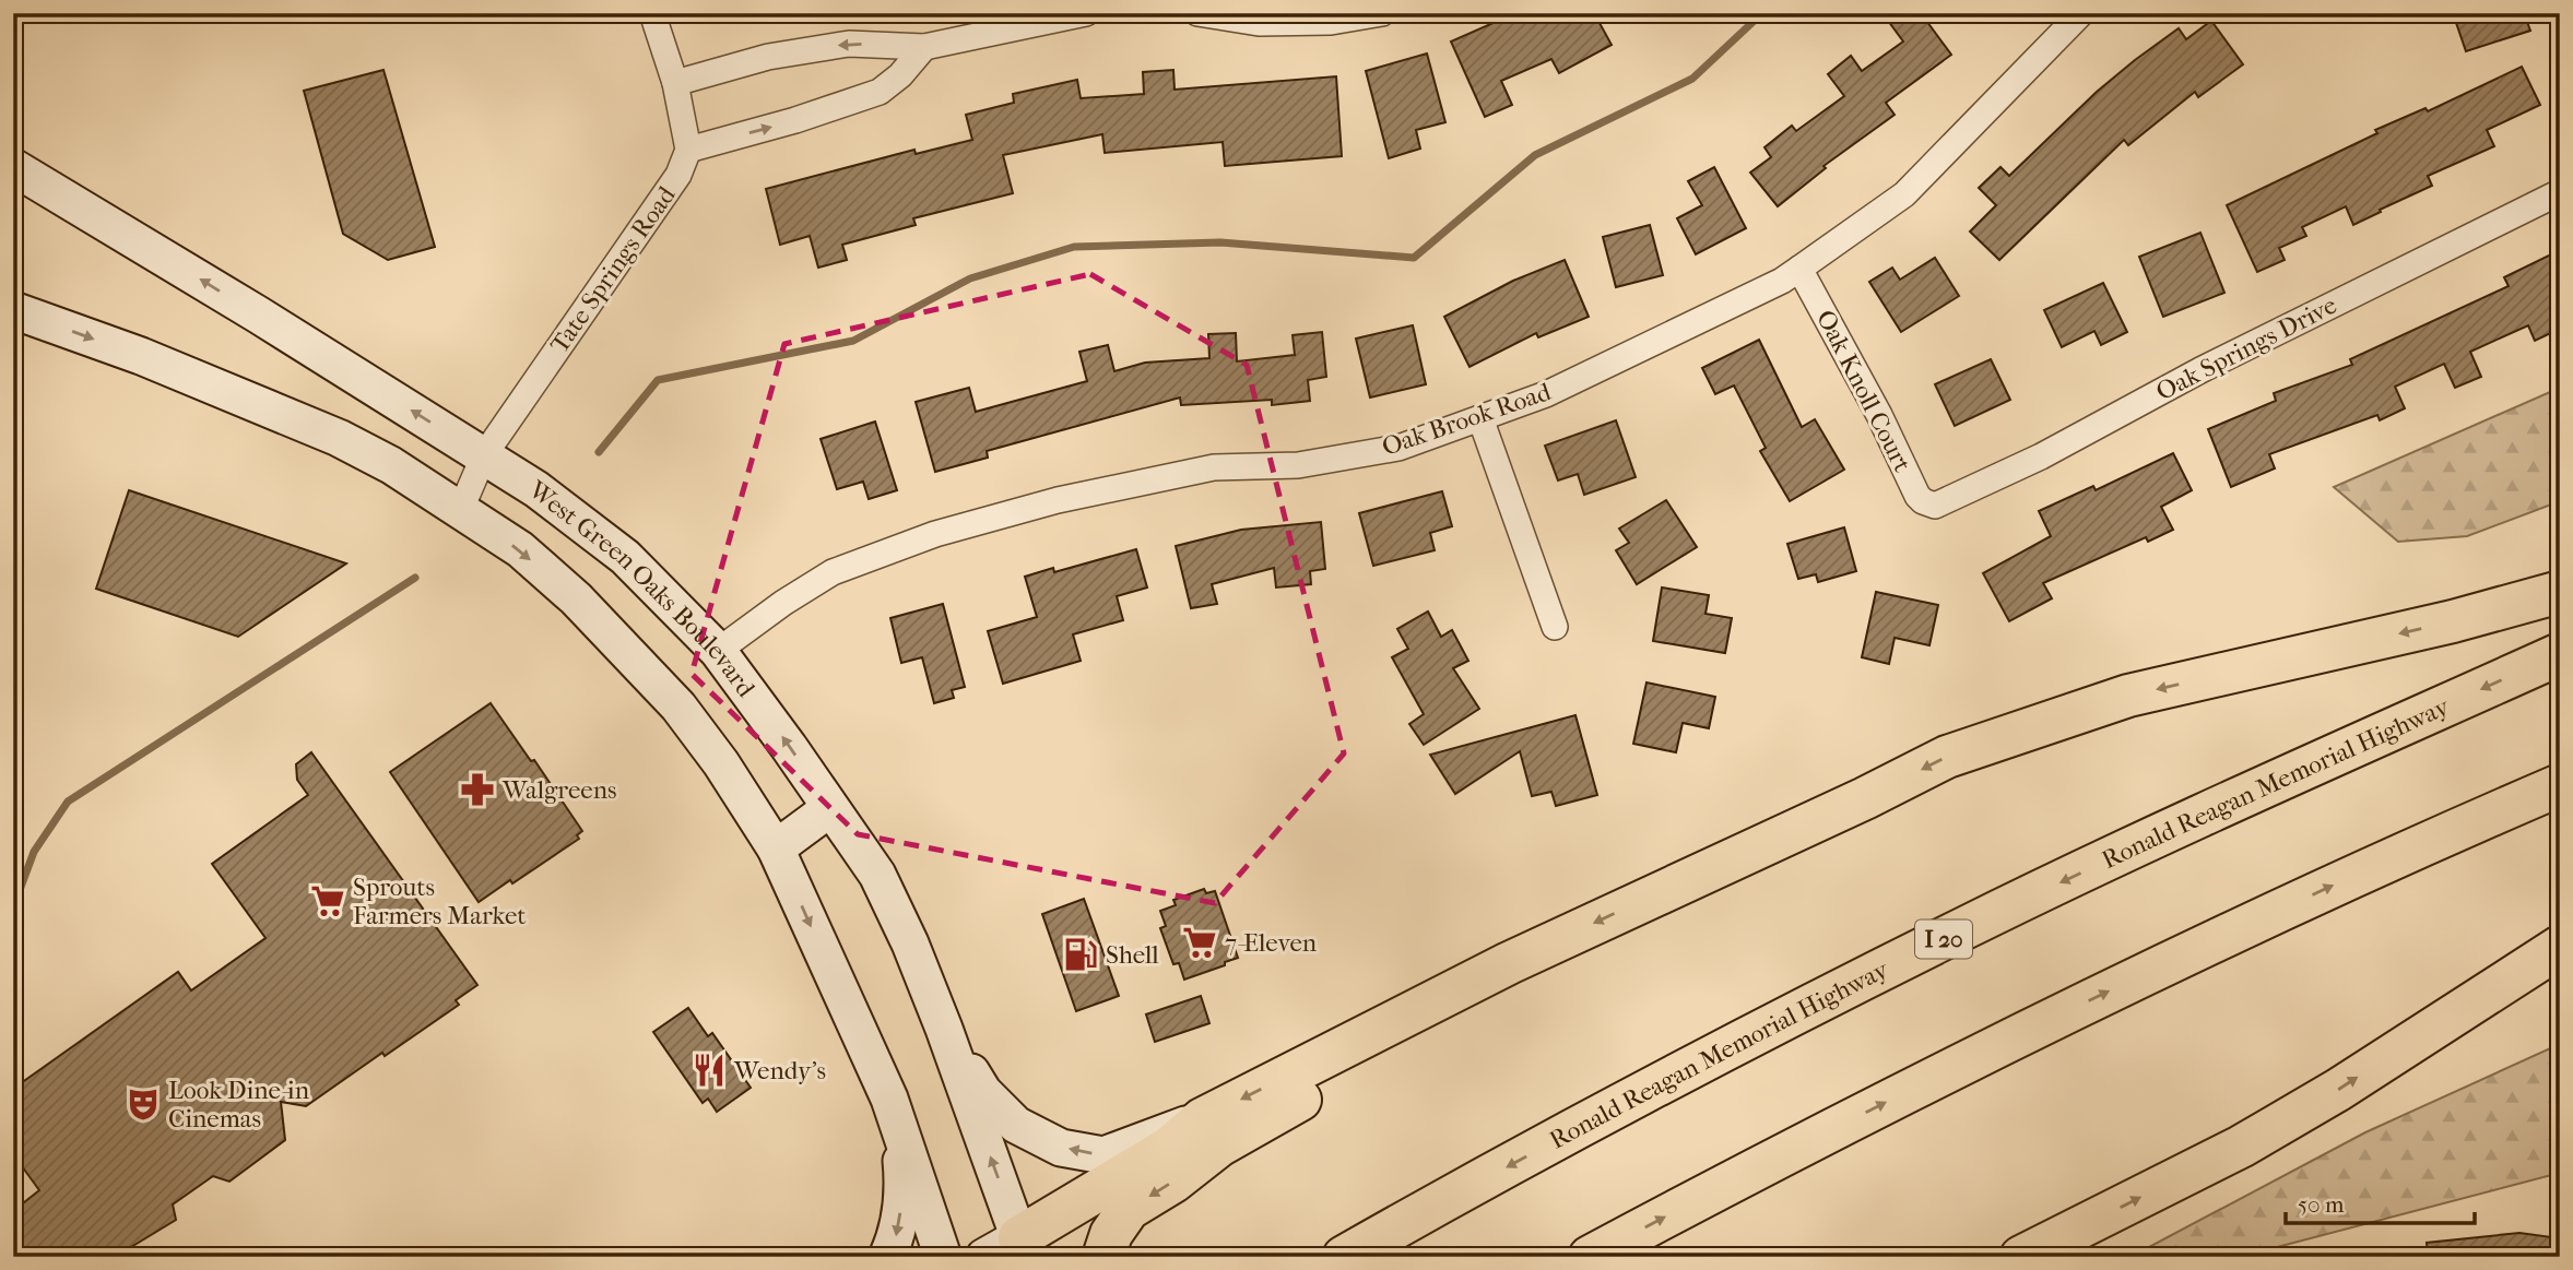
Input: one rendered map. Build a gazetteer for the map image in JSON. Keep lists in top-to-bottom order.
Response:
{
  "streets": {
    "highway": ["Ronald Reagan Memorial Highway", "I 20"],
    "main road": ["West Green Oaks Boulevard"],
    "street": [
      "Tate Springs Road",
      "Oak Springs Drive",
      "Oak Knoll Court",
      "Oak Brook Road"
    ]
  },
  "crossings": [
    ["Tate Springs Road", "West Green Oaks Boulevard"],
    ["Oak Springs Drive", "Oak Knoll Court"],
    ["Oak Knoll Court", "Oak Brook Road"],
    ["Oak Brook Road", "West Green Oaks Boulevard"]
  ],
  "places": {
    "pharmacy": ["Walgreens"],
    "supermarket": ["Sprouts Farmers Market", "7-Eleven"],
    "fuel station": ["Shell"],
    "restaurant": ["Wendy's"],
    "theatre": ["Look Dine-in Cinemas"]
  },
  "scale_bar": "50 m"
}
